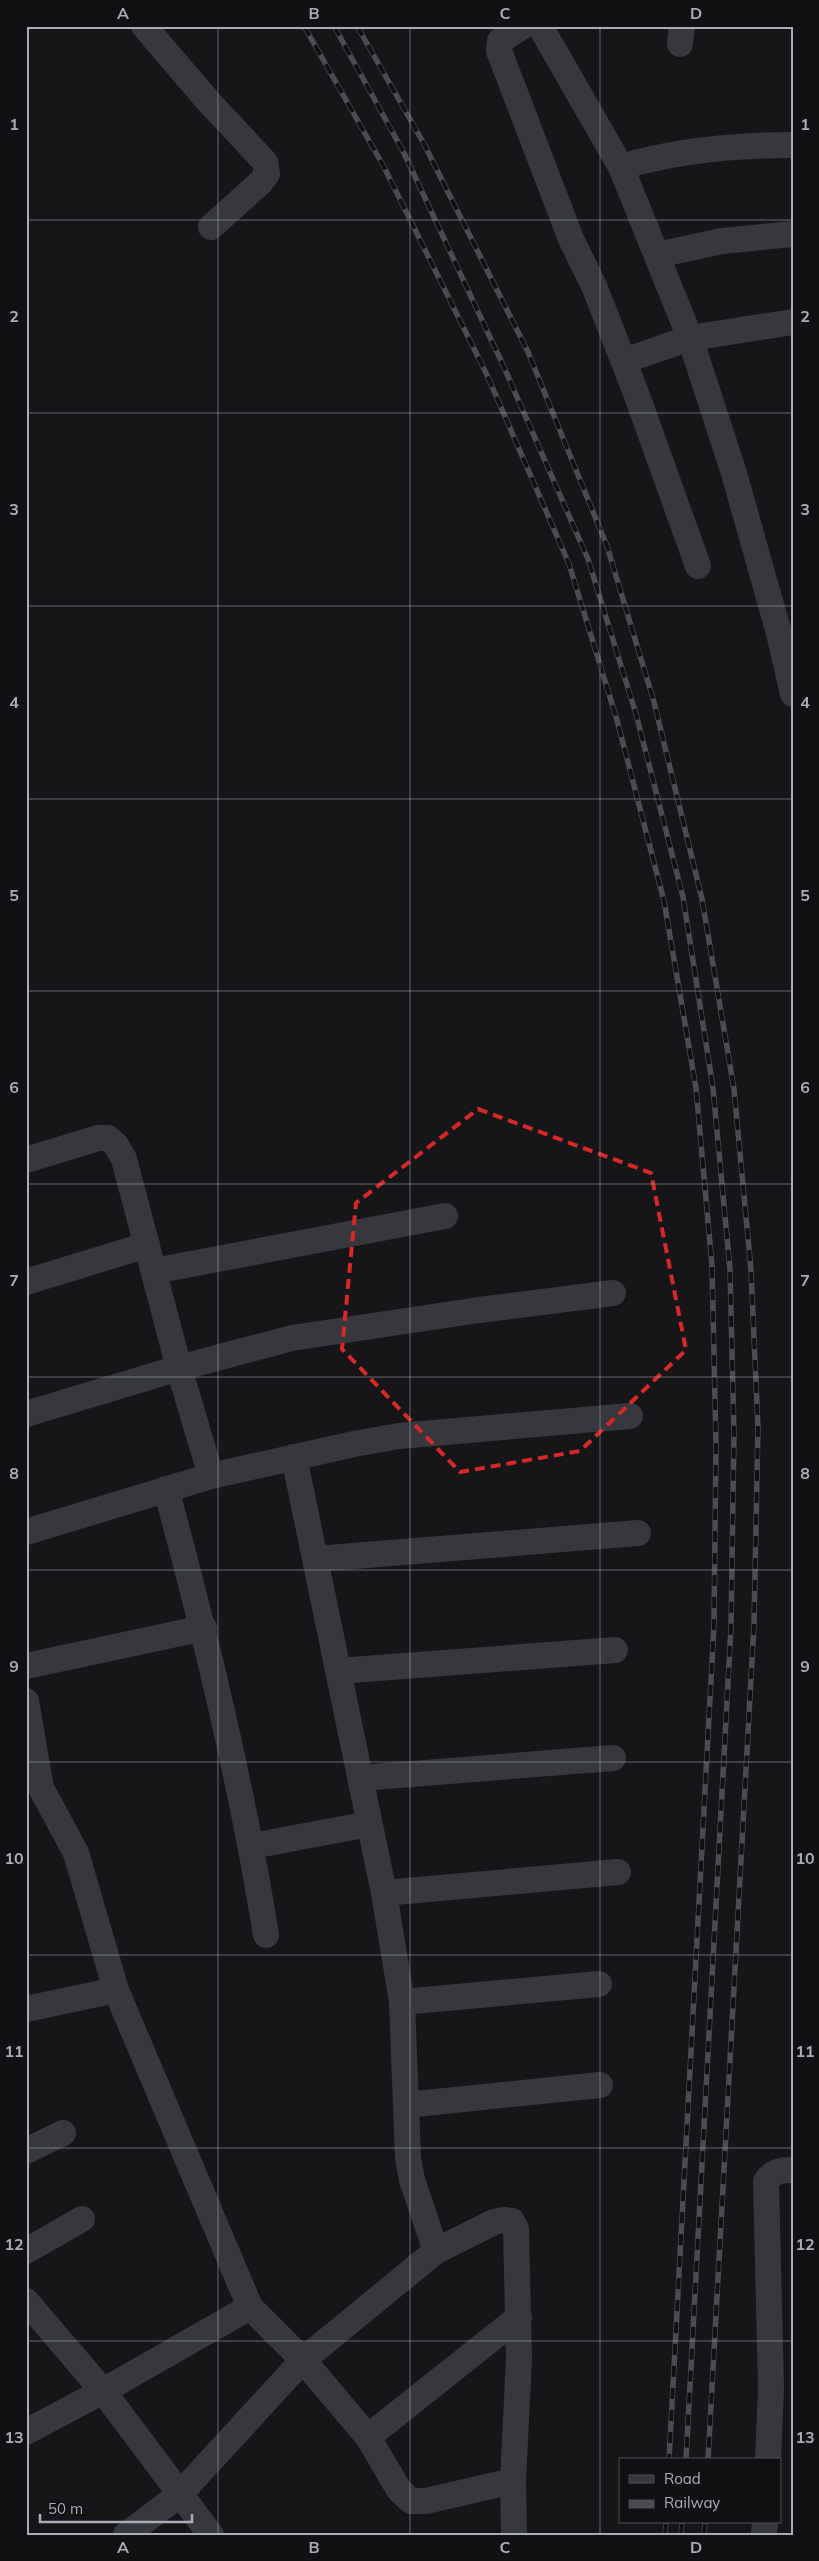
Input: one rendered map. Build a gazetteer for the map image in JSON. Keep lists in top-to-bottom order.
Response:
{
  "legend": ["Road", "Railway"],
  "scale_bar": "50 m",
  "grid": {
    "columns": [
      "A",
      "B",
      "C",
      "D"
    ],
    "rows": [
      "1",
      "2",
      "3",
      "4",
      "5",
      "6",
      "7",
      "8",
      "9",
      "10",
      "11",
      "12",
      "13"
    ]
  }
}
